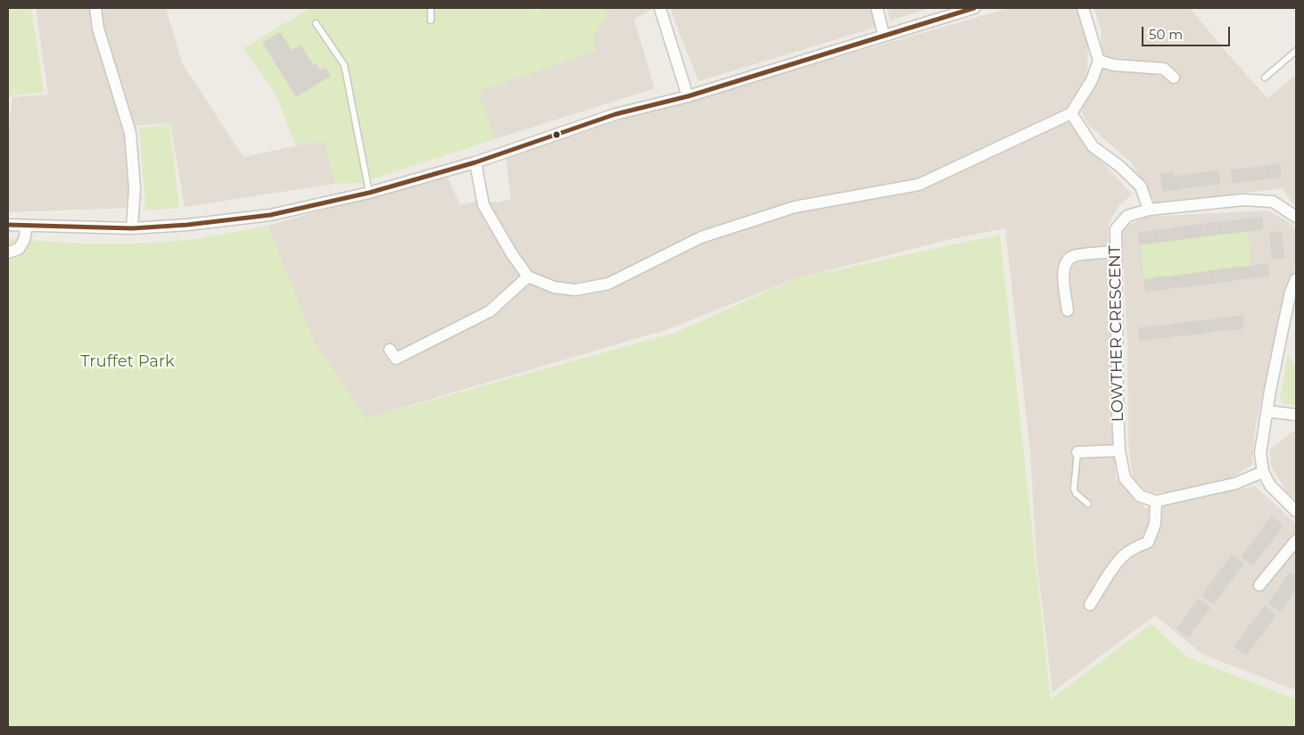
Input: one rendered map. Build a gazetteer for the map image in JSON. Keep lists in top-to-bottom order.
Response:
{
  "streets": {
    "street": ["LOWTHER CRESCENT"]
  },
  "parks": ["Truffet Park"],
  "scale_bar": "50 m"
}
